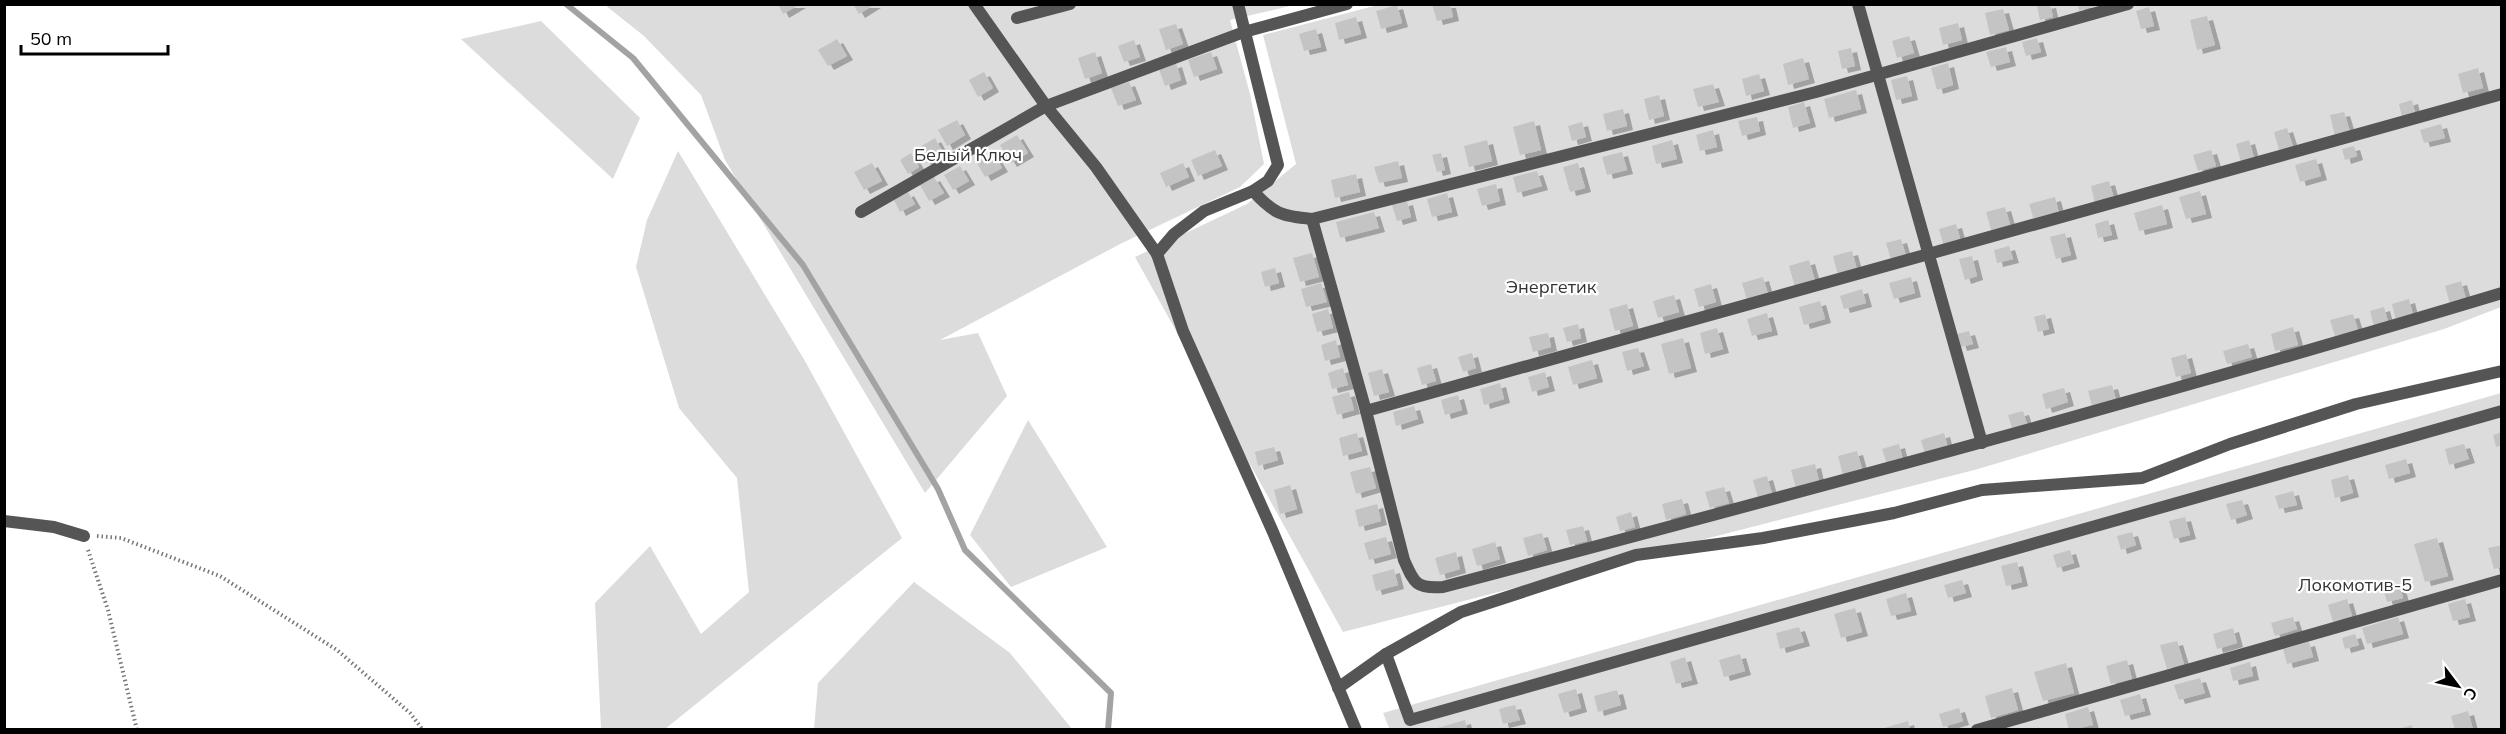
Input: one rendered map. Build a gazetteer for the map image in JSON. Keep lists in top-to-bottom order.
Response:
{
  "parks": ["Белый Ключ", "Энергетик", "Локомотив-5"],
  "scale_bar": "50 m",
  "north": "bottom right"
}
